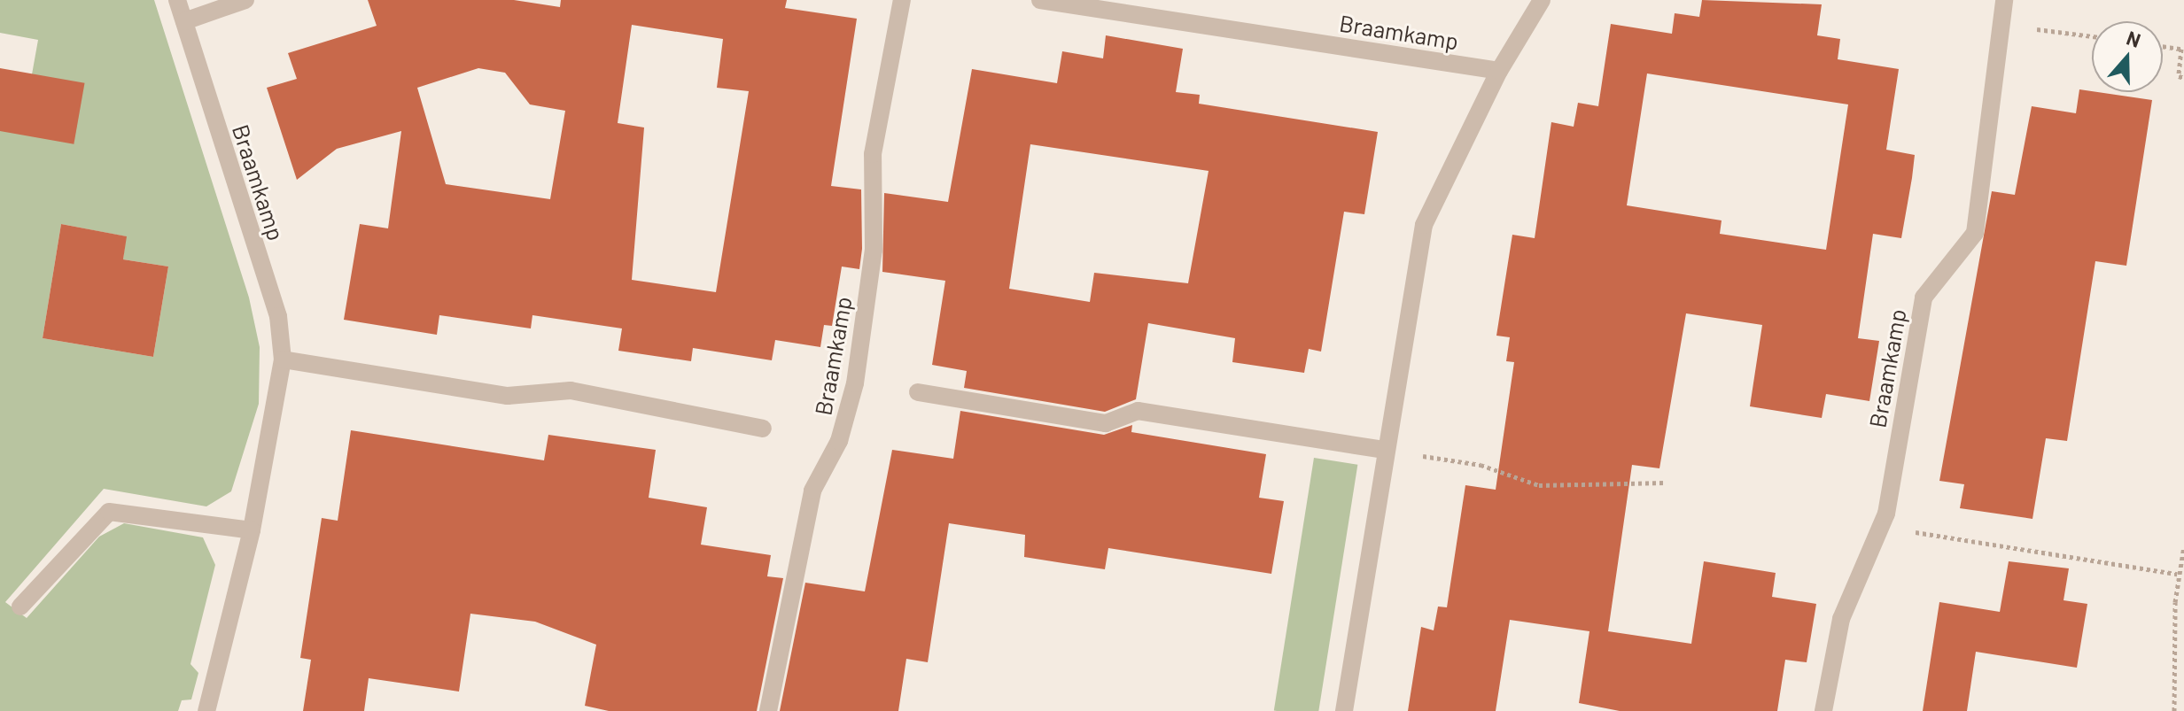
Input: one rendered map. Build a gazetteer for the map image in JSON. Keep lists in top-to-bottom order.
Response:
{
  "streets": {
    "street": ["Braamkamp"]
  },
  "north": "top"
}
